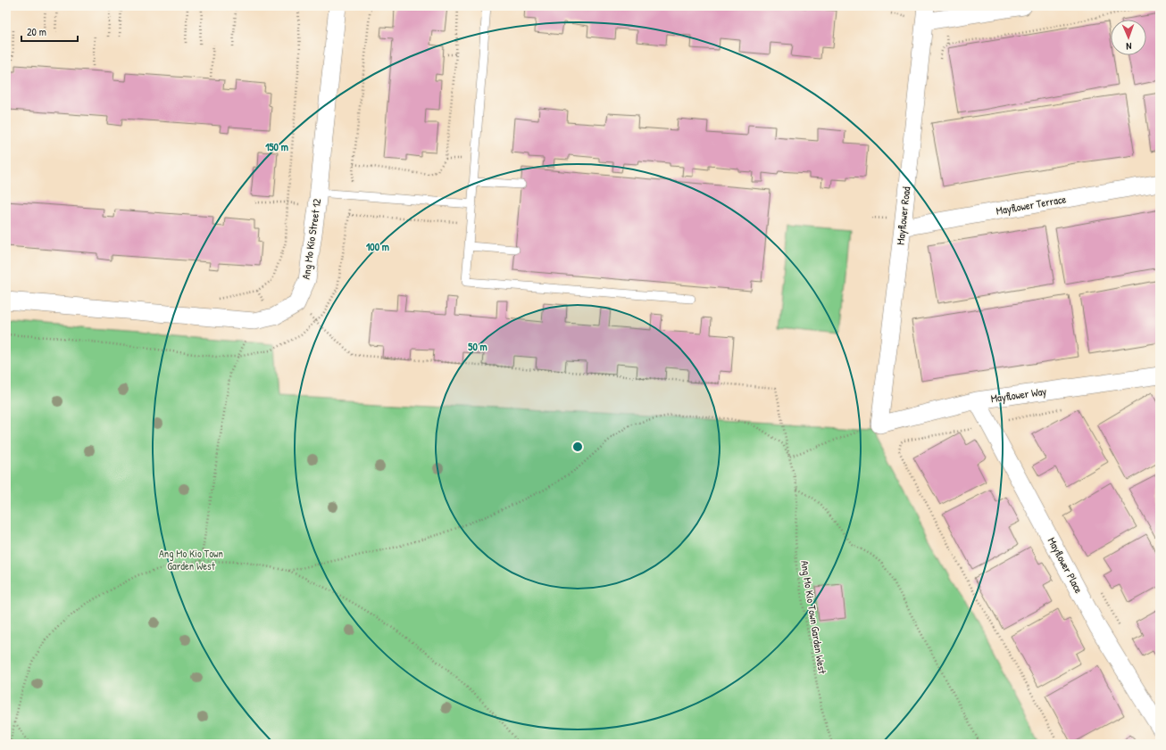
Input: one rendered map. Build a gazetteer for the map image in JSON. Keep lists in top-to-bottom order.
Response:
{
  "streets": {
    "street": [
      "Mayflower Terrace",
      "Mayflower Road",
      "Ang Mo Kio Street 12",
      "Mayflower Way",
      "Mayflower Place"
    ],
    "path": ["Ang Mo Kio Town Garden West"]
  },
  "crossings": [
    ["Mayflower Terrace", "Mayflower Road"],
    ["Mayflower Road", "Mayflower Way"],
    ["Mayflower Way", "Mayflower Place"]
  ],
  "parks": ["Ang Mo Kio Town Garden West"],
  "scale_bar": "20 m",
  "north": "bottom",
  "rings": ["150 m", "100 m", "50 m"]
}
